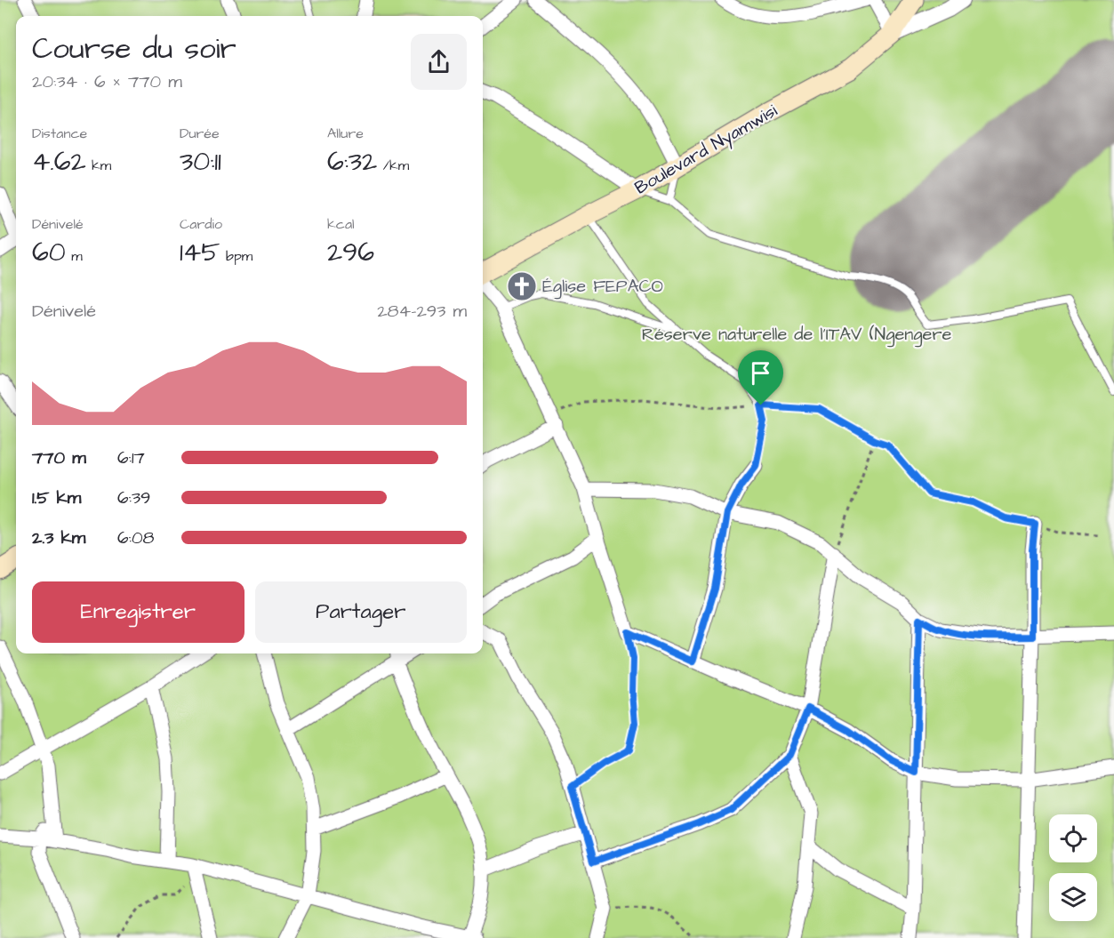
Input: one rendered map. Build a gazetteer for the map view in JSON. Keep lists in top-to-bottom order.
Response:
{
  "streets": {
    "main road": ["Boulevard Nyamwisi"]
  },
  "parks": ["Réserve naturelle de l'ITAV (Ngengere"],
  "places": {
    "church": ["Église FEPACO"]
  },
  "page": {
    "heading": ["Course du soir", "20:34 · 6 × 770 m"],
    "stats": [
      ["Distance", "4.62 km"],
      ["Durée", "30:11"],
      ["Allure", "6:32 /km"],
      ["Dénivelé", "60 m"],
      ["Cardio", "145 bpm"],
      ["kcal", "296"]
    ],
    "chart": ["Dénivelé", "284–293 m"],
    "list": [
      {
        "name": "770 m",
        "note": "6:17"
      },
      {
        "name": "1.5 km",
        "note": "6:39"
      },
      {
        "name": "2.3 km",
        "note": "6:08"
      }
    ],
    "buttons": ["Enregistrer", "Partager"]
  }
}
